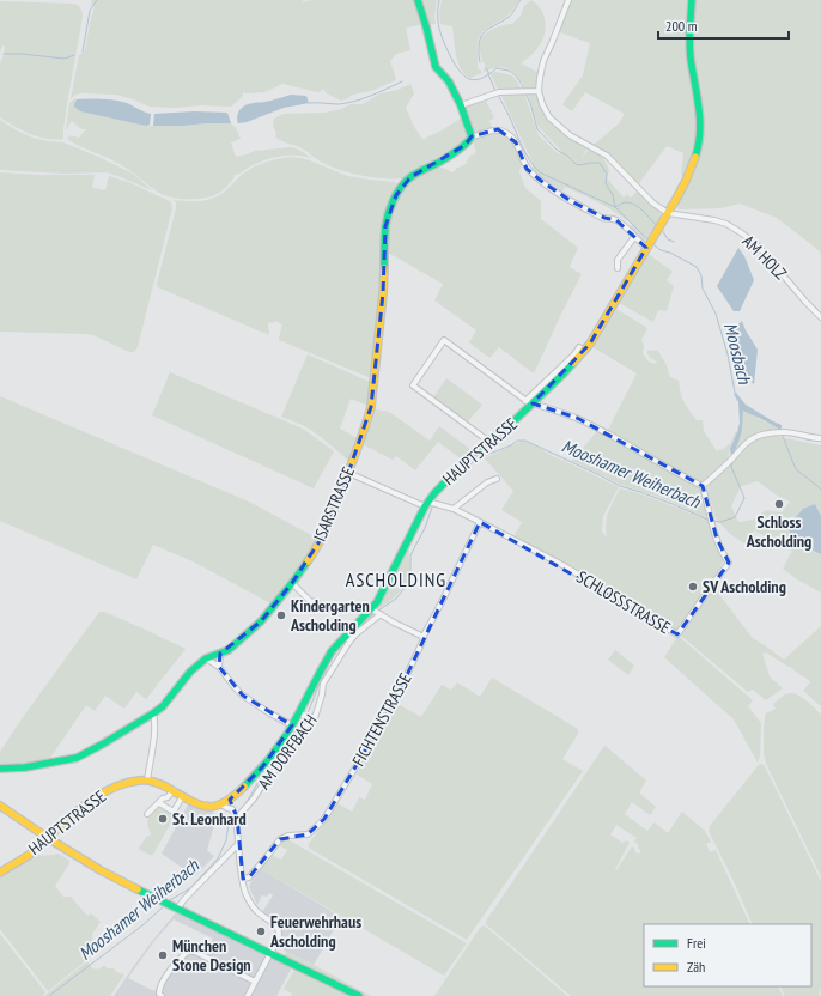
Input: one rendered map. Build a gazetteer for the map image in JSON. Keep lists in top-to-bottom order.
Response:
{
  "streets": {
    "main road": ["HAUPTSTRASSE", "ISARSTRASSE"],
    "street": [
      "AM HOLZ",
      "SCHLOSSSTRASSE",
      "FICHTENSTRASSE",
      "AM DORFBACH"
    ]
  },
  "crossings": [
    ["AM HOLZ", "HAUPTSTRASSE"],
    ["HAUPTSTRASSE", "SCHLOSSSTRASSE"],
    ["HAUPTSTRASSE", "AM DORFBACH"],
    ["ISARSTRASSE", "SCHLOSSSTRASSE"],
    ["SCHLOSSSTRASSE", "FICHTENSTRASSE"]
  ],
  "districts": ["ASCHOLDING"],
  "water": ["Moosbach", "Mooshamer Weiherbach"],
  "places": [
    "Schloss Ascholding",
    "SV Ascholding",
    "Kindergarten Ascholding",
    "St. Leonhard",
    "Feuerwehrhaus Ascholding",
    "München Stone Design"
  ],
  "legend": ["Frei", "Zäh"],
  "scale_bar": "200 m"
}
